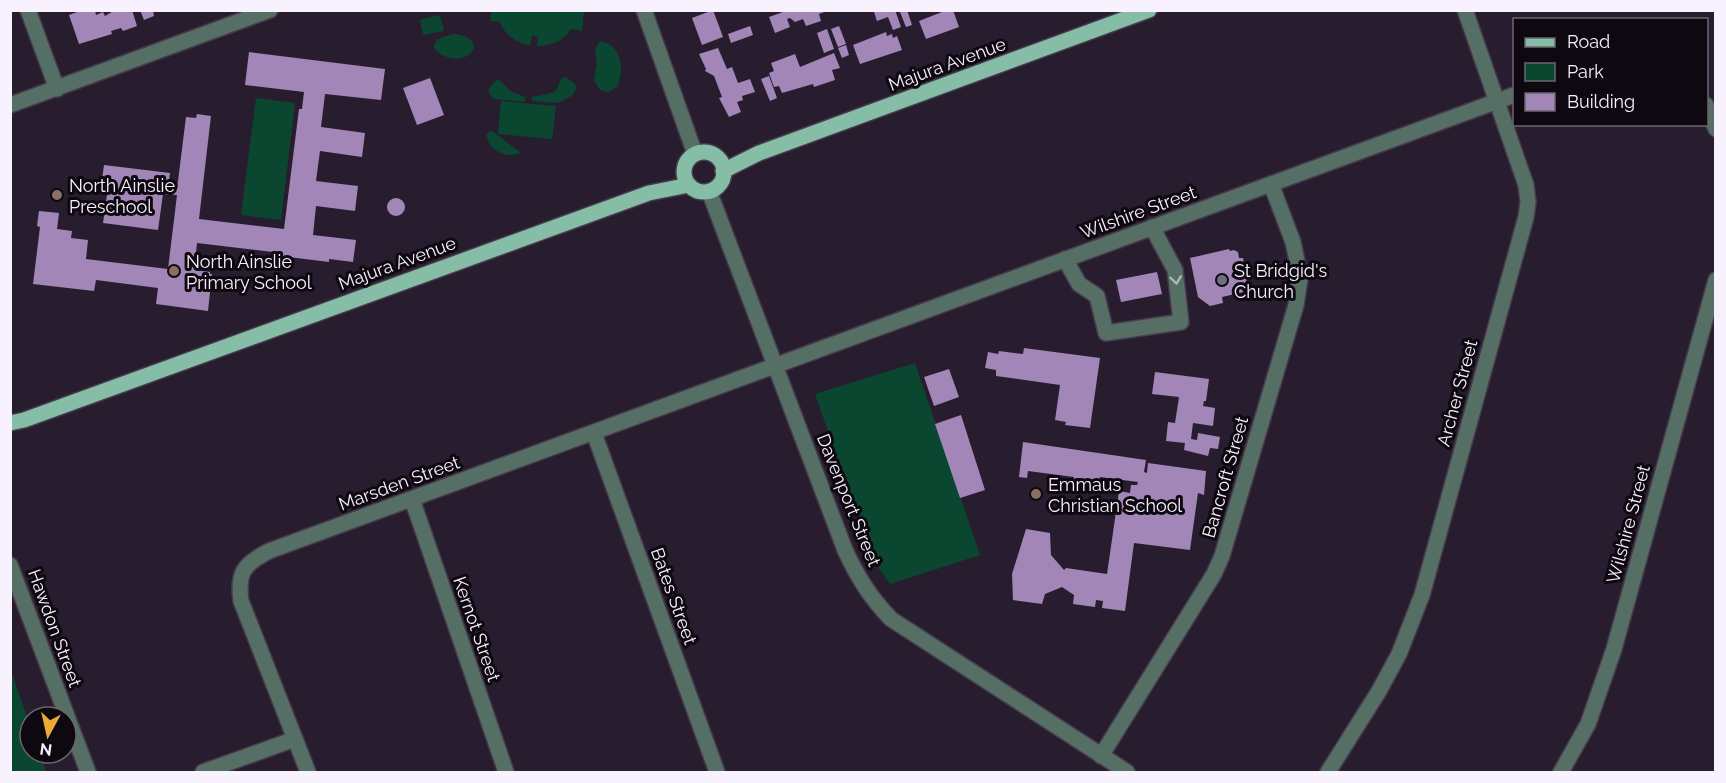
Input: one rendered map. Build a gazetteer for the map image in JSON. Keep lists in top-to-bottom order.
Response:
{
  "streets": {
    "main road": ["Majura Avenue"],
    "street": [
      "Wilshire Street",
      "Archer Street",
      "Bancroft Street",
      "Marsden Street",
      "Davenport Street",
      "Bates Street",
      "Hawdon Street",
      "Kernot Street"
    ]
  },
  "crossings": [
    ["Majura Avenue", "Davenport Street"],
    ["Wilshire Street", "Archer Street"],
    ["Wilshire Street", "Bancroft Street"],
    ["Wilshire Street", "Marsden Street"],
    ["Wilshire Street", "Davenport Street"],
    ["Bancroft Street", "Davenport Street"],
    ["Marsden Street", "Davenport Street"],
    ["Marsden Street", "Bates Street"],
    ["Marsden Street", "Kernot Street"]
  ],
  "places": [
    "North Ainslie Preschool",
    "North Ainslie Primary School",
    "St Bridgid's Church",
    "Emmaus Christian School"
  ],
  "legend": ["Road", "Park", "Building"],
  "north": "bottom"
}
